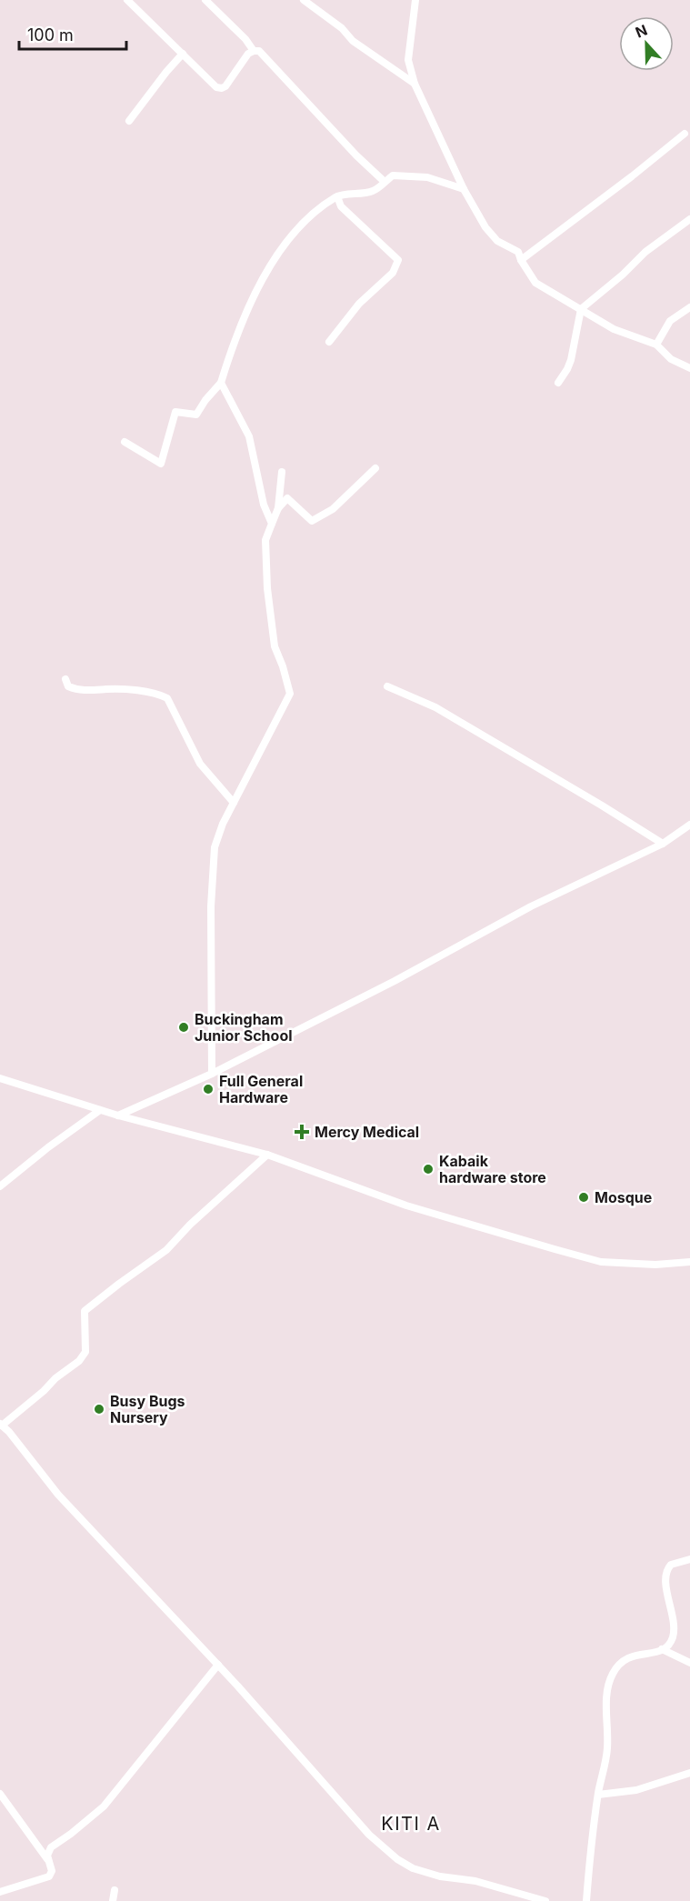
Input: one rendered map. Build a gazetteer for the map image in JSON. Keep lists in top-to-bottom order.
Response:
{
  "districts": ["KITI A"],
  "places": {
    "other": [
      "Buckingham Junior School",
      "Full General Hardware",
      "Kabaik hardware store",
      "Mosque",
      "Busy Bugs Nursery"
    ],
    "health": ["Mercy Medical"]
  },
  "scale_bar": "100 m",
  "north": "top"
}
